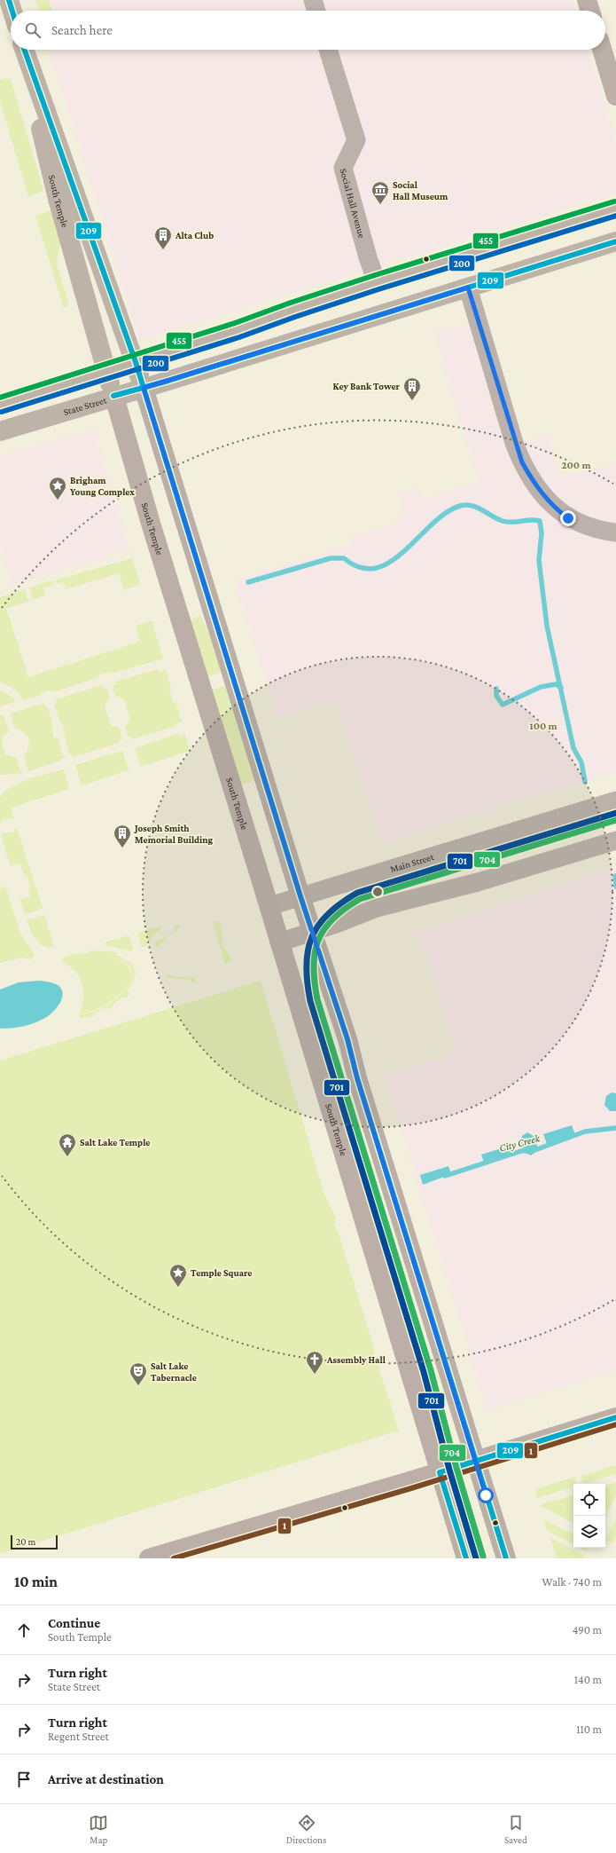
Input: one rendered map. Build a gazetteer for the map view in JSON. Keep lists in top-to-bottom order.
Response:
{
  "streets": {
    "main road": ["South Temple", "State Street"],
    "street": ["Social Hall Avenue", "Main Street"]
  },
  "crossings": [
    ["South Temple", "State Street"],
    ["South Temple", "Main Street"]
  ],
  "water": ["City Creek"],
  "places": {
    "museum": ["Social Hall Museum"],
    "building": ["Alta Club", "Key Bank Tower", "Joseph Smith Memorial Building"],
    "place": ["Brigham Young Complex", "Temple Square"],
    "temple": ["Salt Lake Temple"],
    "church": ["Assembly Hall"],
    "theatre": ["Salt Lake Tabernacle"]
  },
  "lines": [
    "transit line 209",
    "transit line 455",
    "transit line 200",
    "transit line 701",
    "transit line 704",
    "transit line 1"
  ],
  "scale_bar": "20 m",
  "page": {
    "search": "Search here",
    "scale": "20 m",
    "heading": ["10 min", "Walk · 740 m"],
    "list": [
      ["Continue", "South Temple", "490 m"],
      ["Turn right", "State Street", "140 m"],
      ["Turn right", "Regent Street", "110 m"],
      "Arrive at destination"
    ],
    "nav": ["Map", "Directions", "Saved"]
  },
  "rings": ["200 m", "100 m"]
}
